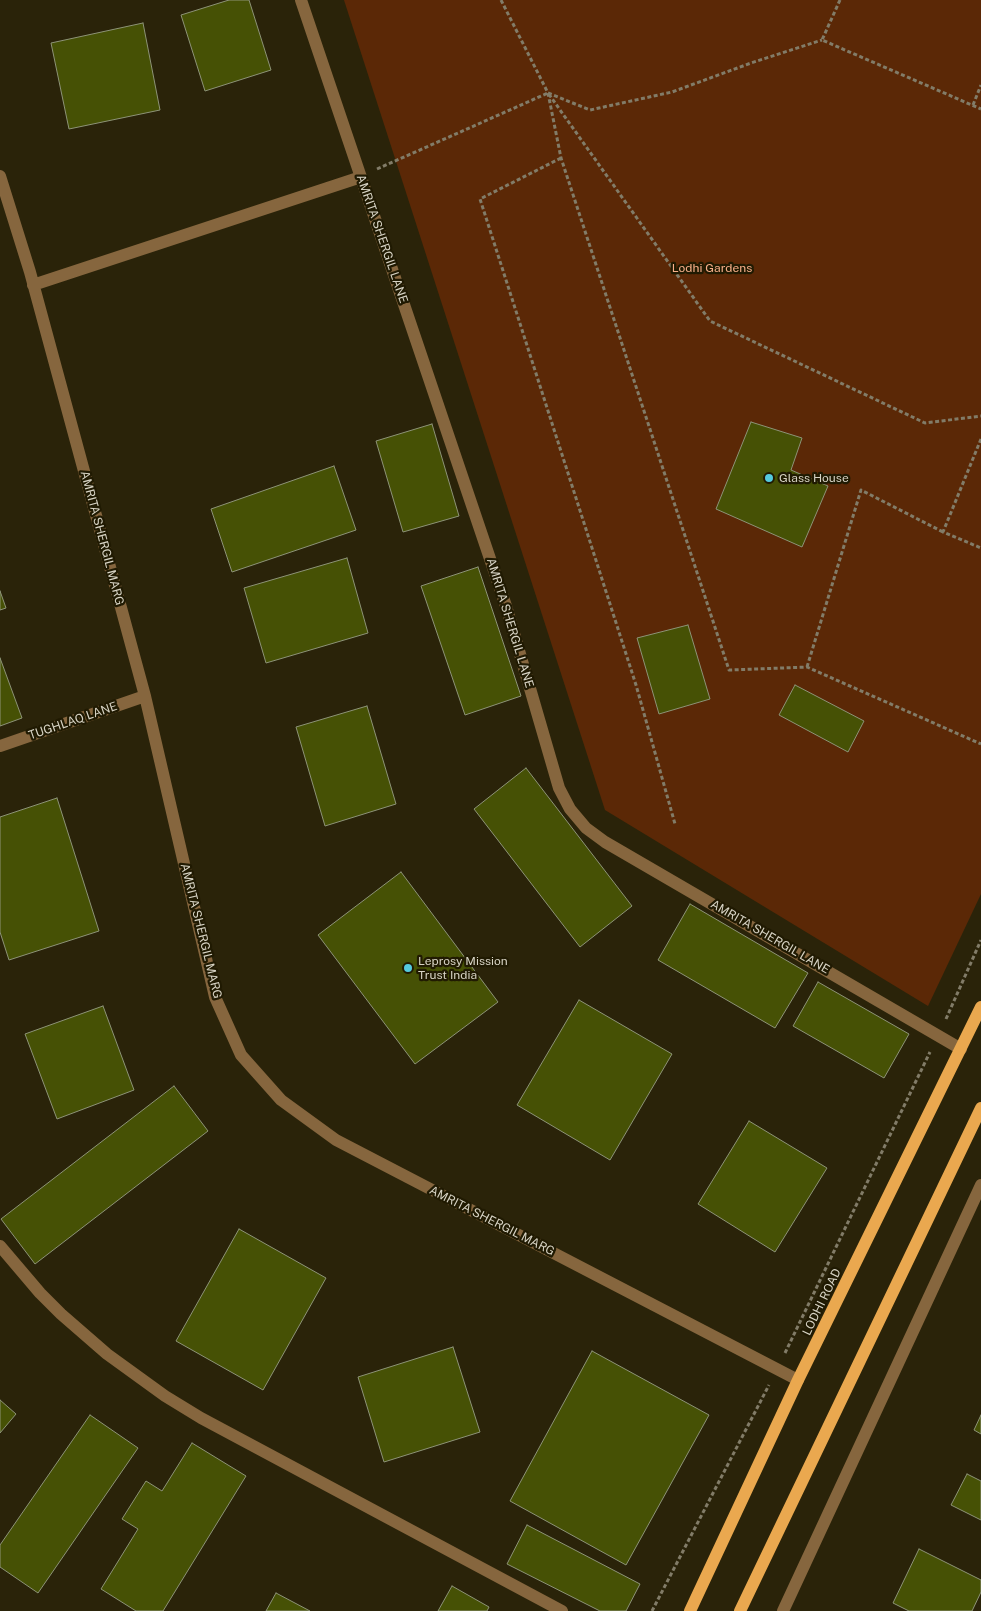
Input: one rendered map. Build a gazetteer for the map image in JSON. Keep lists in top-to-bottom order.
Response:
{
  "streets": {
    "main road": ["LODHI ROAD"],
    "street": ["AMRITA SHERGIL LANE", "AMRITA SHERGIL MARG", "TUGHLAQ LANE"]
  },
  "crossings": [
    ["AMRITA SHERGIL LANE", "LODHI ROAD"],
    ["AMRITA SHERGIL MARG", "TUGHLAQ LANE"],
    ["AMRITA SHERGIL MARG", "LODHI ROAD"]
  ],
  "parks": ["Lodhi Gardens"],
  "places": ["Glass House", "Leprosy Mission Trust India"]
}
